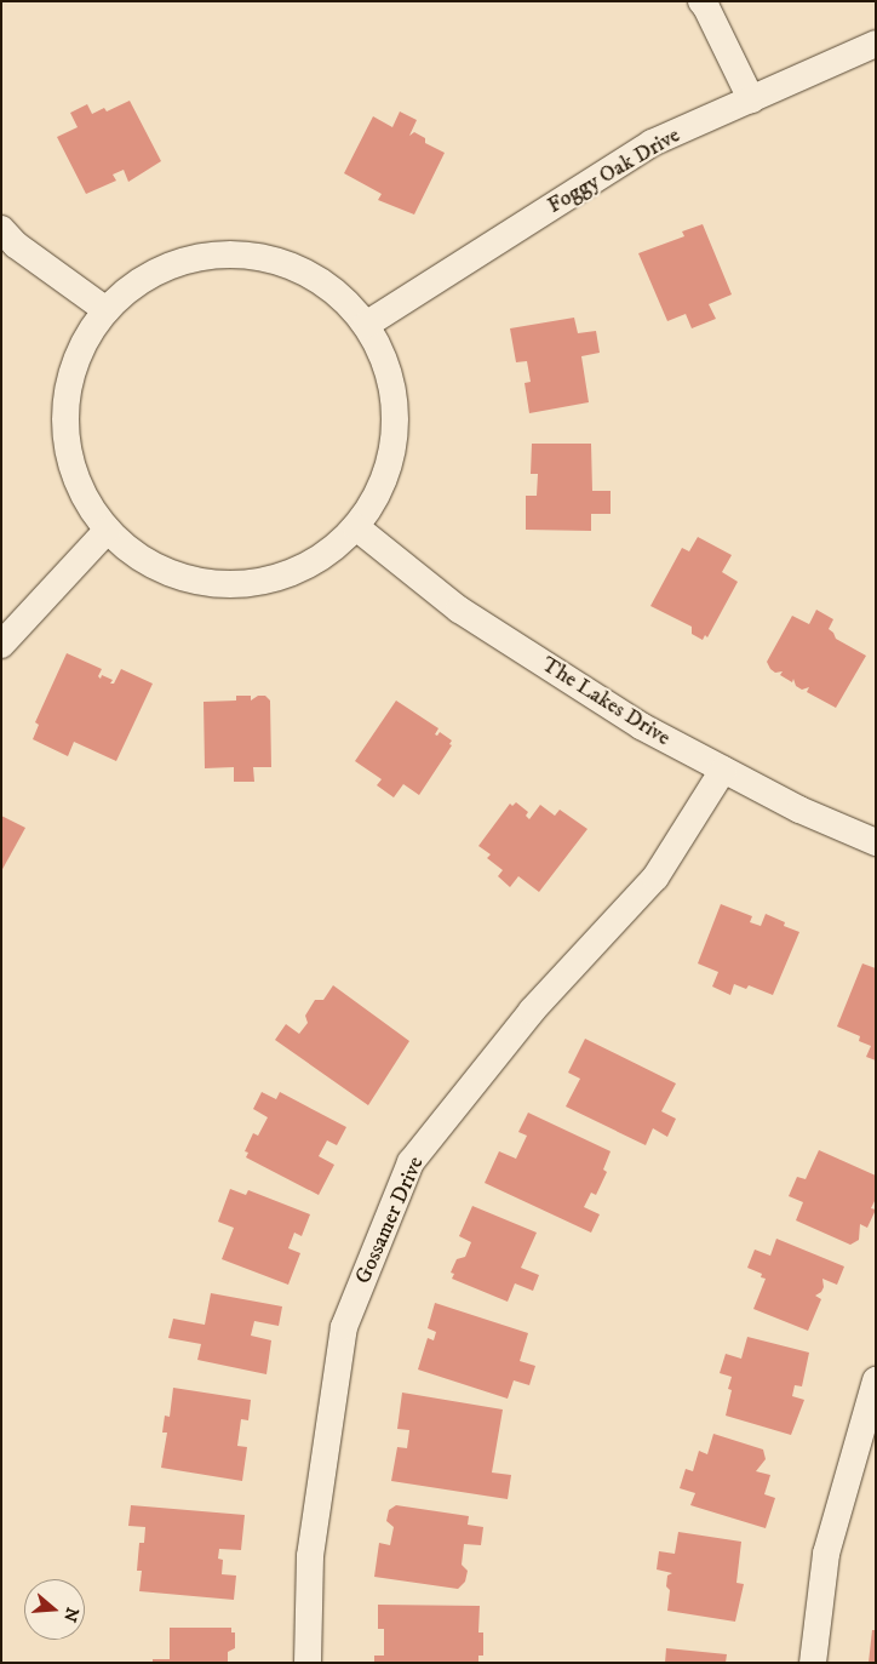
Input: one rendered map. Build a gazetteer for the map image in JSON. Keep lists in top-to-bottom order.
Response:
{
  "streets": {
    "street": ["Foggy Oak Drive", "The Lakes Drive", "Gossamer Drive"]
  },
  "crossings": [
    ["The Lakes Drive", "Gossamer Drive"]
  ],
  "north": "right"
}
